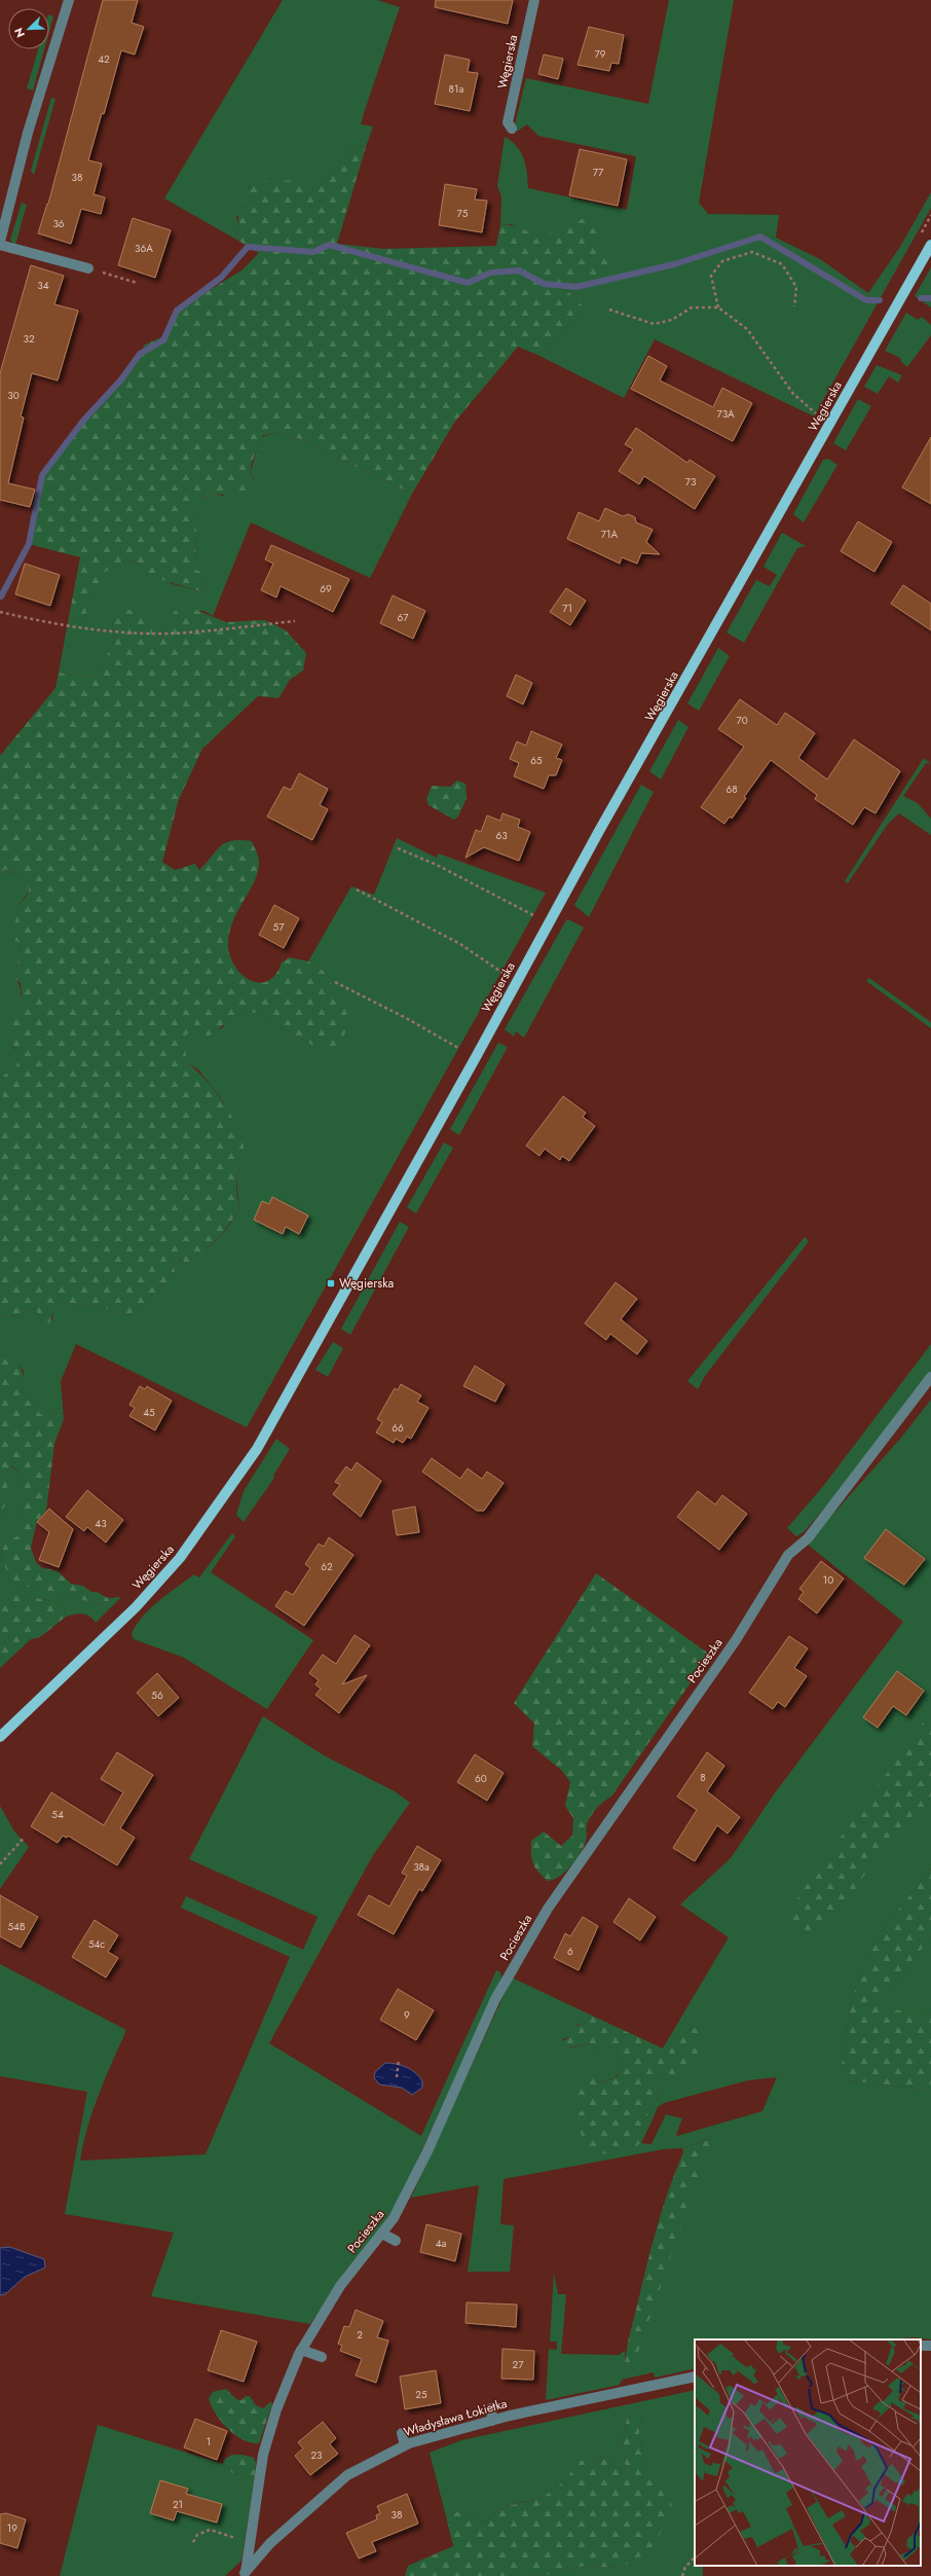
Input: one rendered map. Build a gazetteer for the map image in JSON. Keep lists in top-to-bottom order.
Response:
{
  "streets": {
    "main road": ["Węgierska"],
    "street": ["Pocieszka", "Władysława Łokietka"]
  },
  "crossings": [
    ["Pocieszka", "Władysława Łokietka"]
  ],
  "places": {
    "transit": ["Węgierska"]
  },
  "house_numbers": [
    "79",
    "42",
    "81a",
    "77",
    "38",
    "75",
    "36",
    "36A",
    "34",
    "32",
    "30",
    "73A",
    "73",
    "71A",
    "69",
    "71",
    "67",
    "70",
    "65",
    "68",
    "63",
    "57",
    "45",
    "66",
    "43",
    "62",
    "10",
    "56",
    "8",
    "60",
    "54",
    "38a",
    "54B",
    "54c",
    "6",
    "9",
    "4a",
    "2",
    "27",
    "25",
    "1",
    "23",
    "21",
    "38",
    "19"
  ],
  "north": "bottom left"
}
